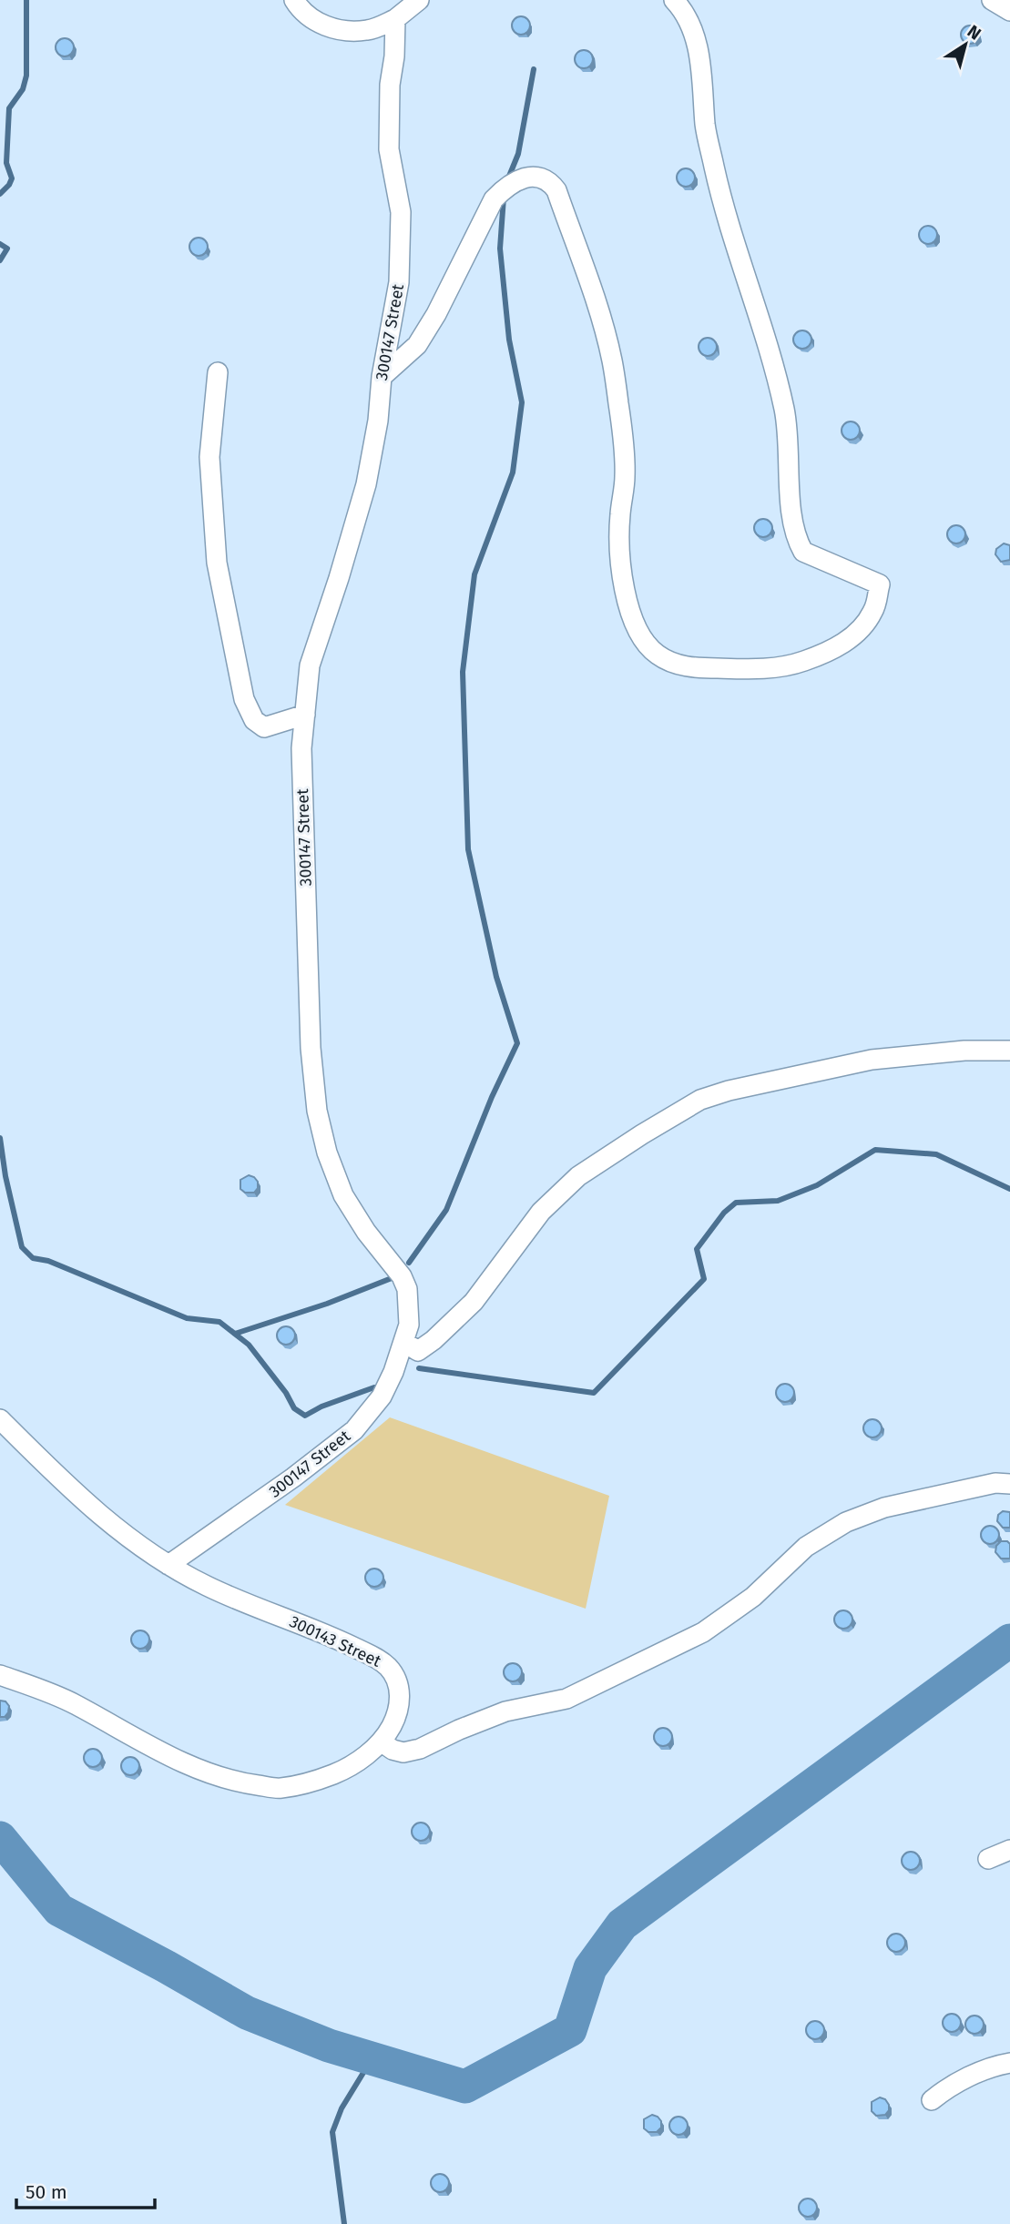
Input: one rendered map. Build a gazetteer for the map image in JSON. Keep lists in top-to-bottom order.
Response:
{
  "streets": {
    "street": ["300147 Street", "300143 Street"]
  },
  "crossings": [
    ["300147 Street", "300143 Street"]
  ],
  "scale_bar": "50 m",
  "north": "top right"
}
